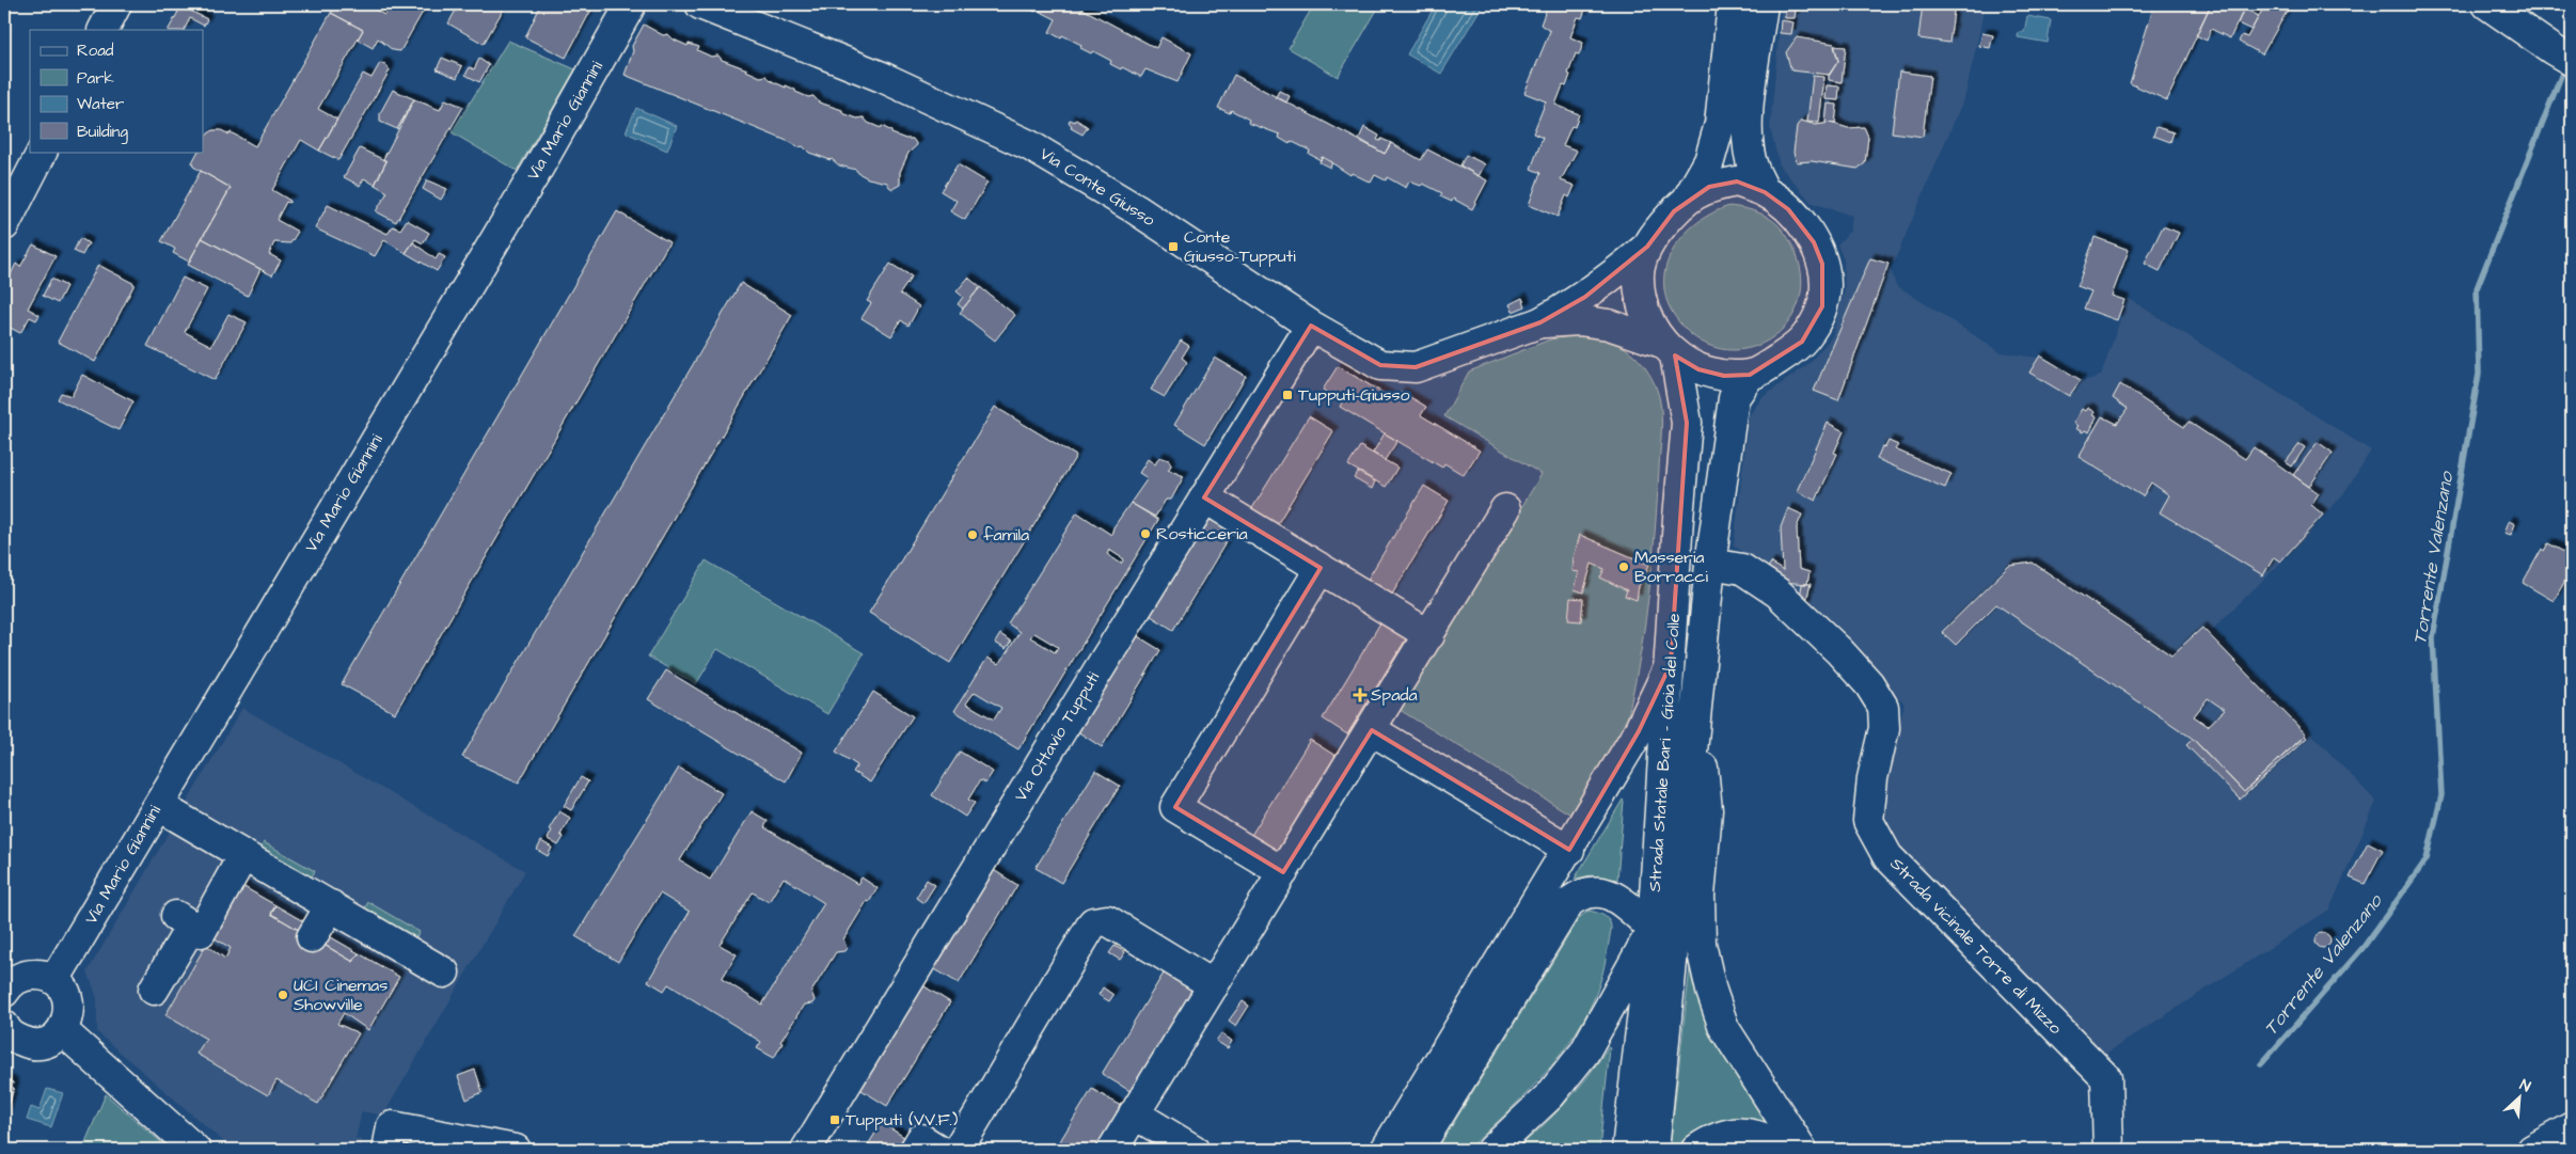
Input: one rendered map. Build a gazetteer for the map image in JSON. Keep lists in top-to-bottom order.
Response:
{
  "streets": {
    "main road": [
      "Via Mario Giannini",
      "Via Conte Giusso",
      "Via Ottavio Tupputi",
      "Strada Statale Bari - Gioia del Colle",
      "Strada vicinale Torre di Mizzo"
    ]
  },
  "crossings": [
    ["Via Conte Giusso", "Via Ottavio Tupputi"],
    ["Strada Statale Bari - Gioia del Colle", "Strada vicinale Torre di Mizzo"]
  ],
  "water": ["Torrente Valenzano"],
  "places": {
    "transit": ["Conte Giusso-Tupputi", "Tupputi-Giusso", "Tupputi (VV.F.)"],
    "other": [
      "Rosticceria",
      "famila",
      "Masseria Borracci",
      "UCI Cinemas Showville"
    ],
    "health": ["Spada"]
  },
  "legend": [
    "Road",
    "Park",
    "Water",
    "Building"
  ],
  "north": "top right"
}
